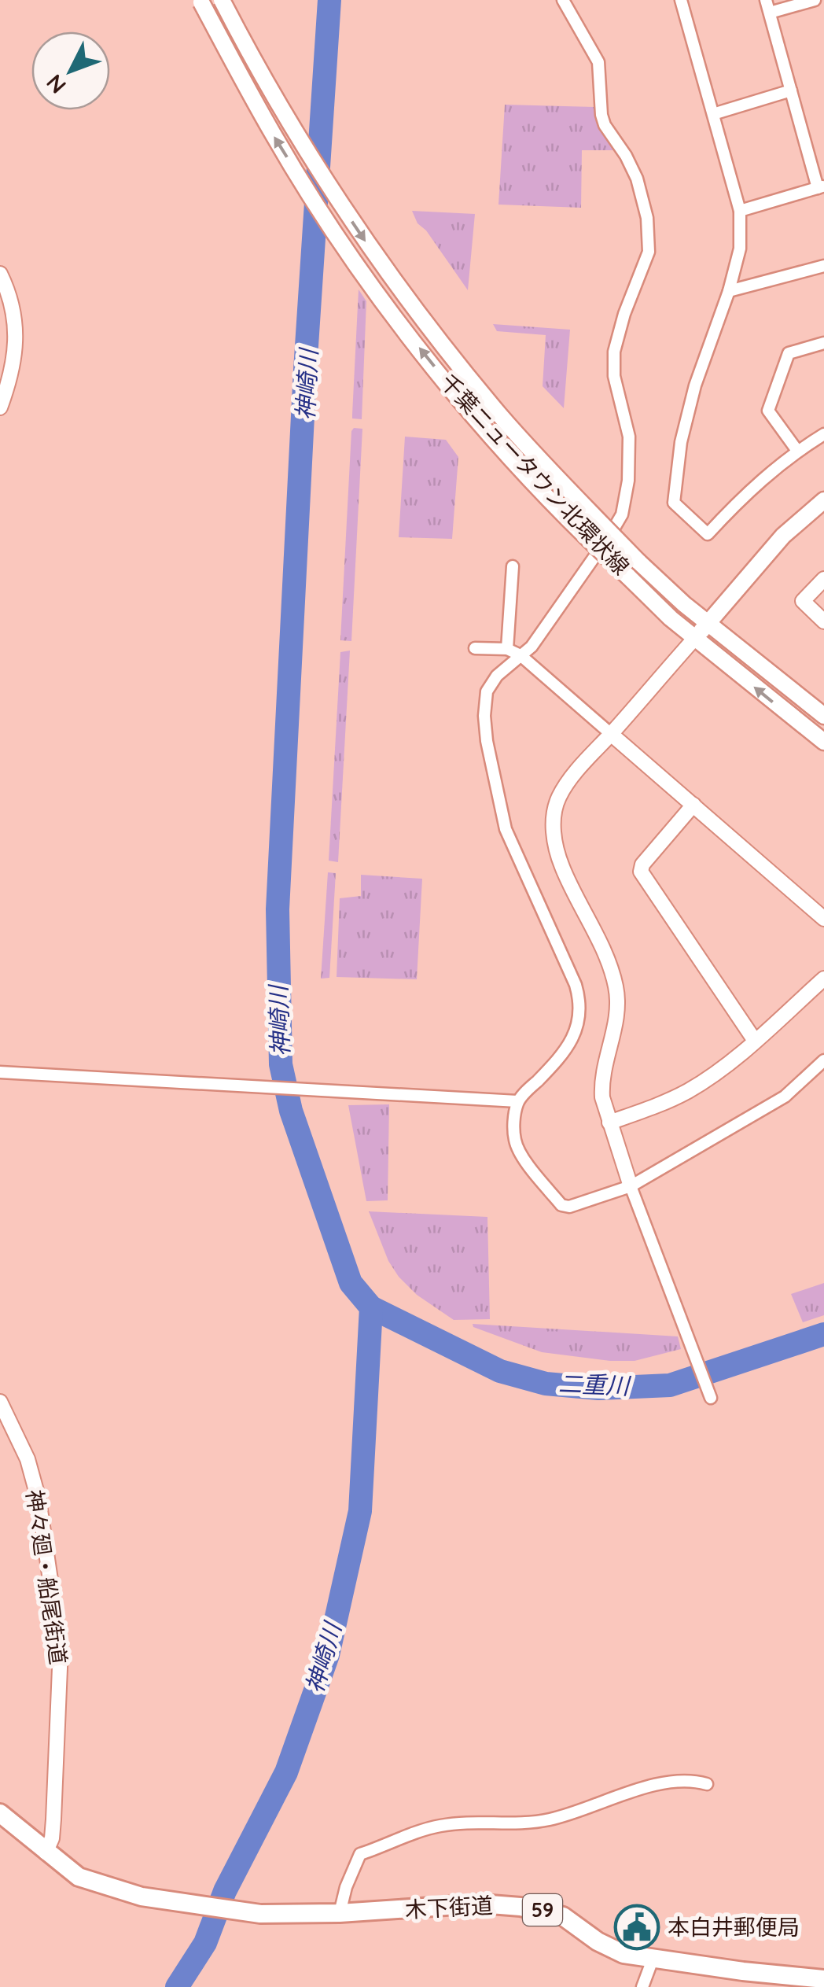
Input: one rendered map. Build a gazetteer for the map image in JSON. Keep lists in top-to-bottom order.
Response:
{
  "streets": {
    "main road": ["千葉ニュータウン北環状線", "木下街道", "59"],
    "street": ["神々廻・船尾街道"]
  },
  "crossings": [
    ["神々廻・船尾街道", "木下街道"],
    ["神々廻・船尾街道", "59"],
    ["木下街道", "59"]
  ],
  "water": ["神崎川", "二重川"],
  "places": {
    "public building": ["本白井郵便局"]
  },
  "north": "bottom left"
}
